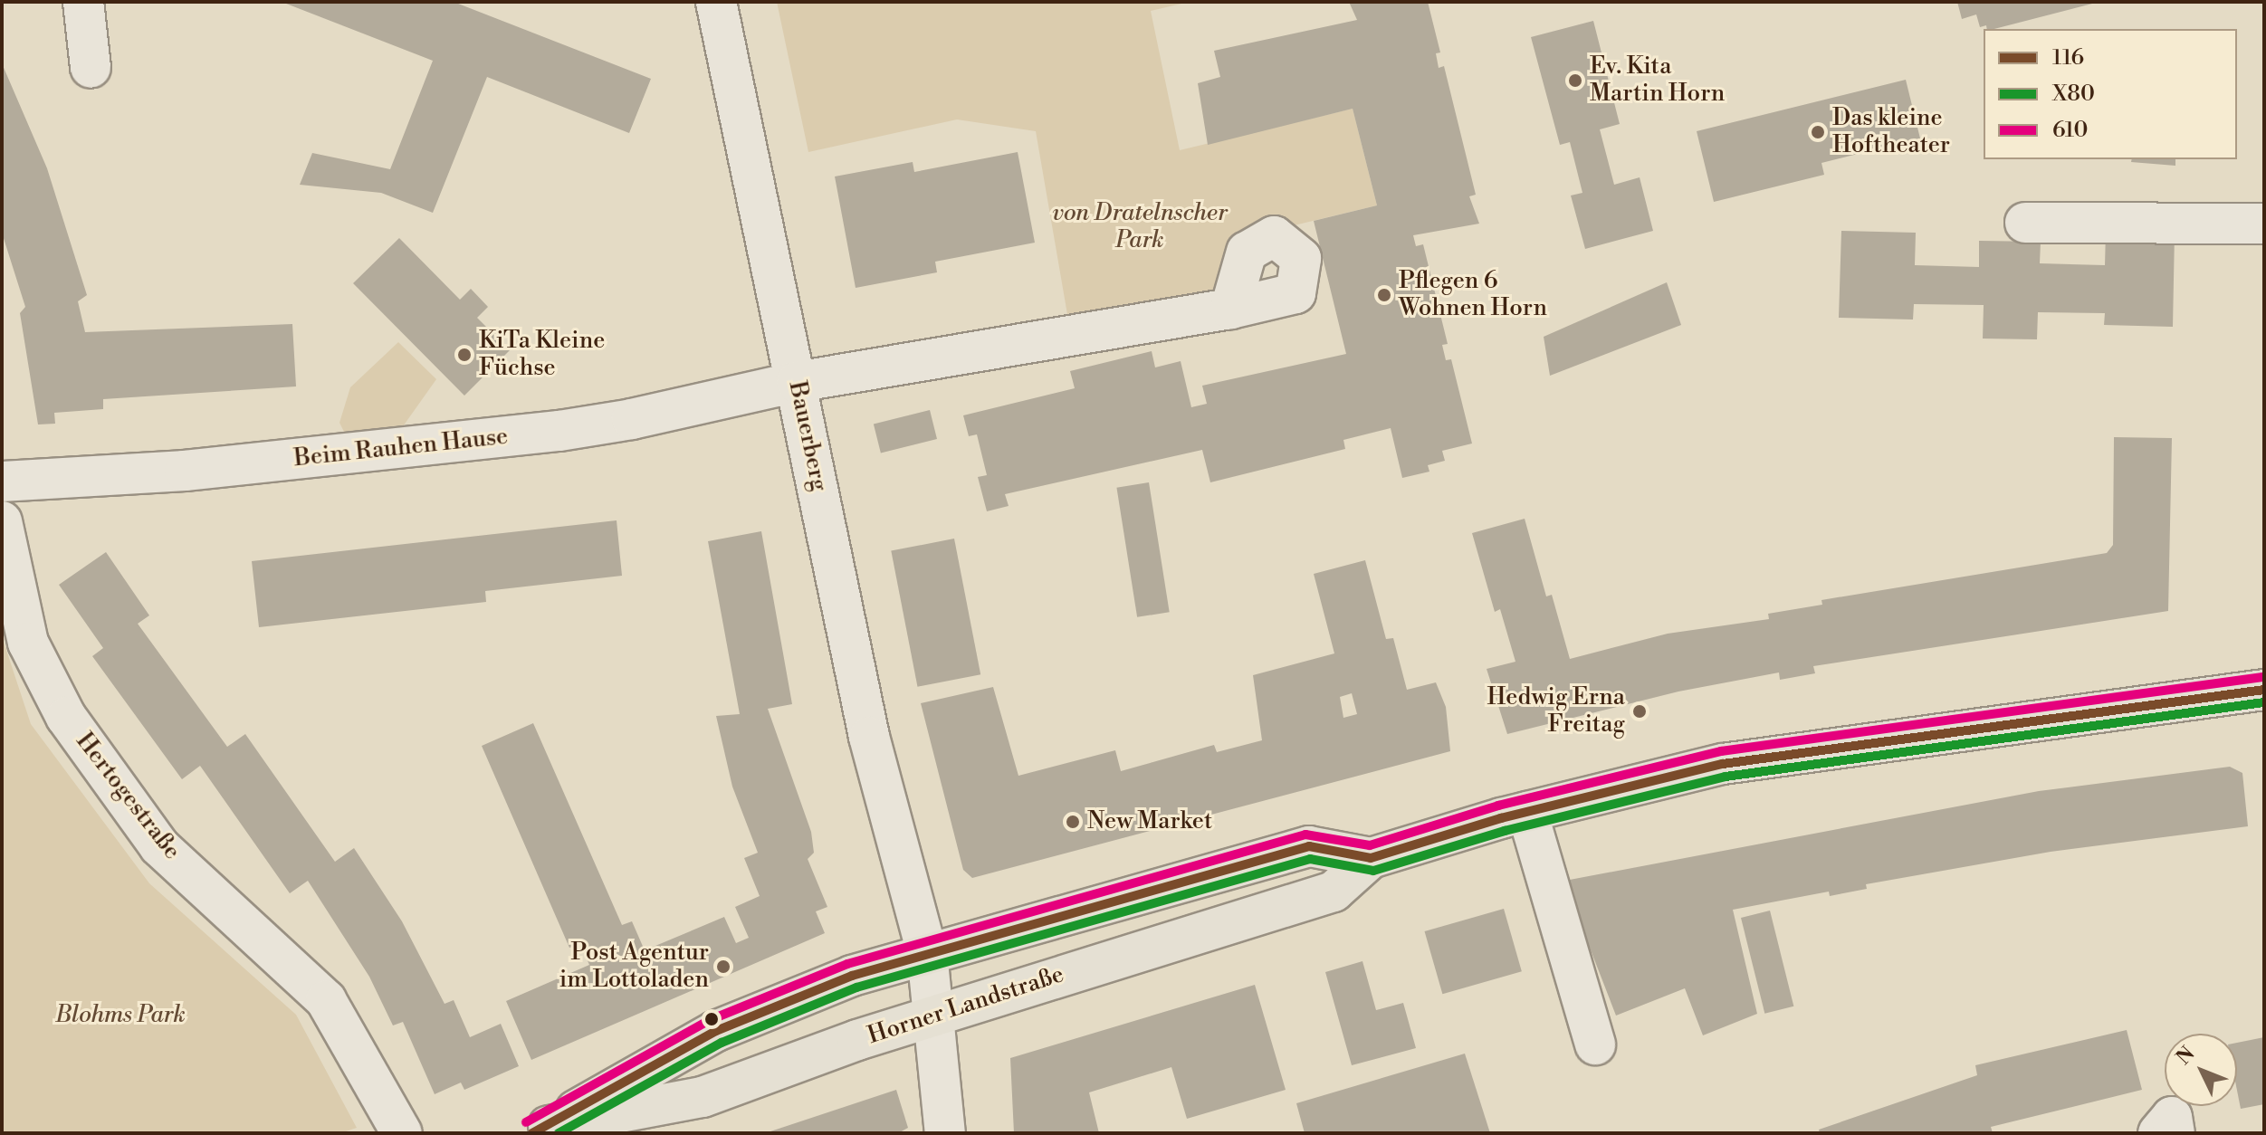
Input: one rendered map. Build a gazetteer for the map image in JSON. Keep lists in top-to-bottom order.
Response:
{
  "streets": {
    "main road": ["Horner Landstraße"],
    "street": ["Bauerberg", "Beim Rauhen Hause", "Hertogestraße"]
  },
  "crossings": [
    ["Bauerberg", "Beim Rauhen Hause"],
    ["Bauerberg", "Horner Landstraße"]
  ],
  "parks": ["von Dratelnscher Park", "Blohms Park"],
  "places": [
    "Ev. Kita Martin Horn",
    "Das kleine Hoftheater",
    "Pflegen 6 Wohnen Horn",
    "KiTa Kleine Füchse",
    "Hedwig Erna Freitag",
    "New Market",
    "Post Agentur im Lottoladen"
  ],
  "lines": ["transit line 610", "transit line 116", "transit line X80"],
  "legend": ["116", "X80", "610"],
  "north": "top left"
}
